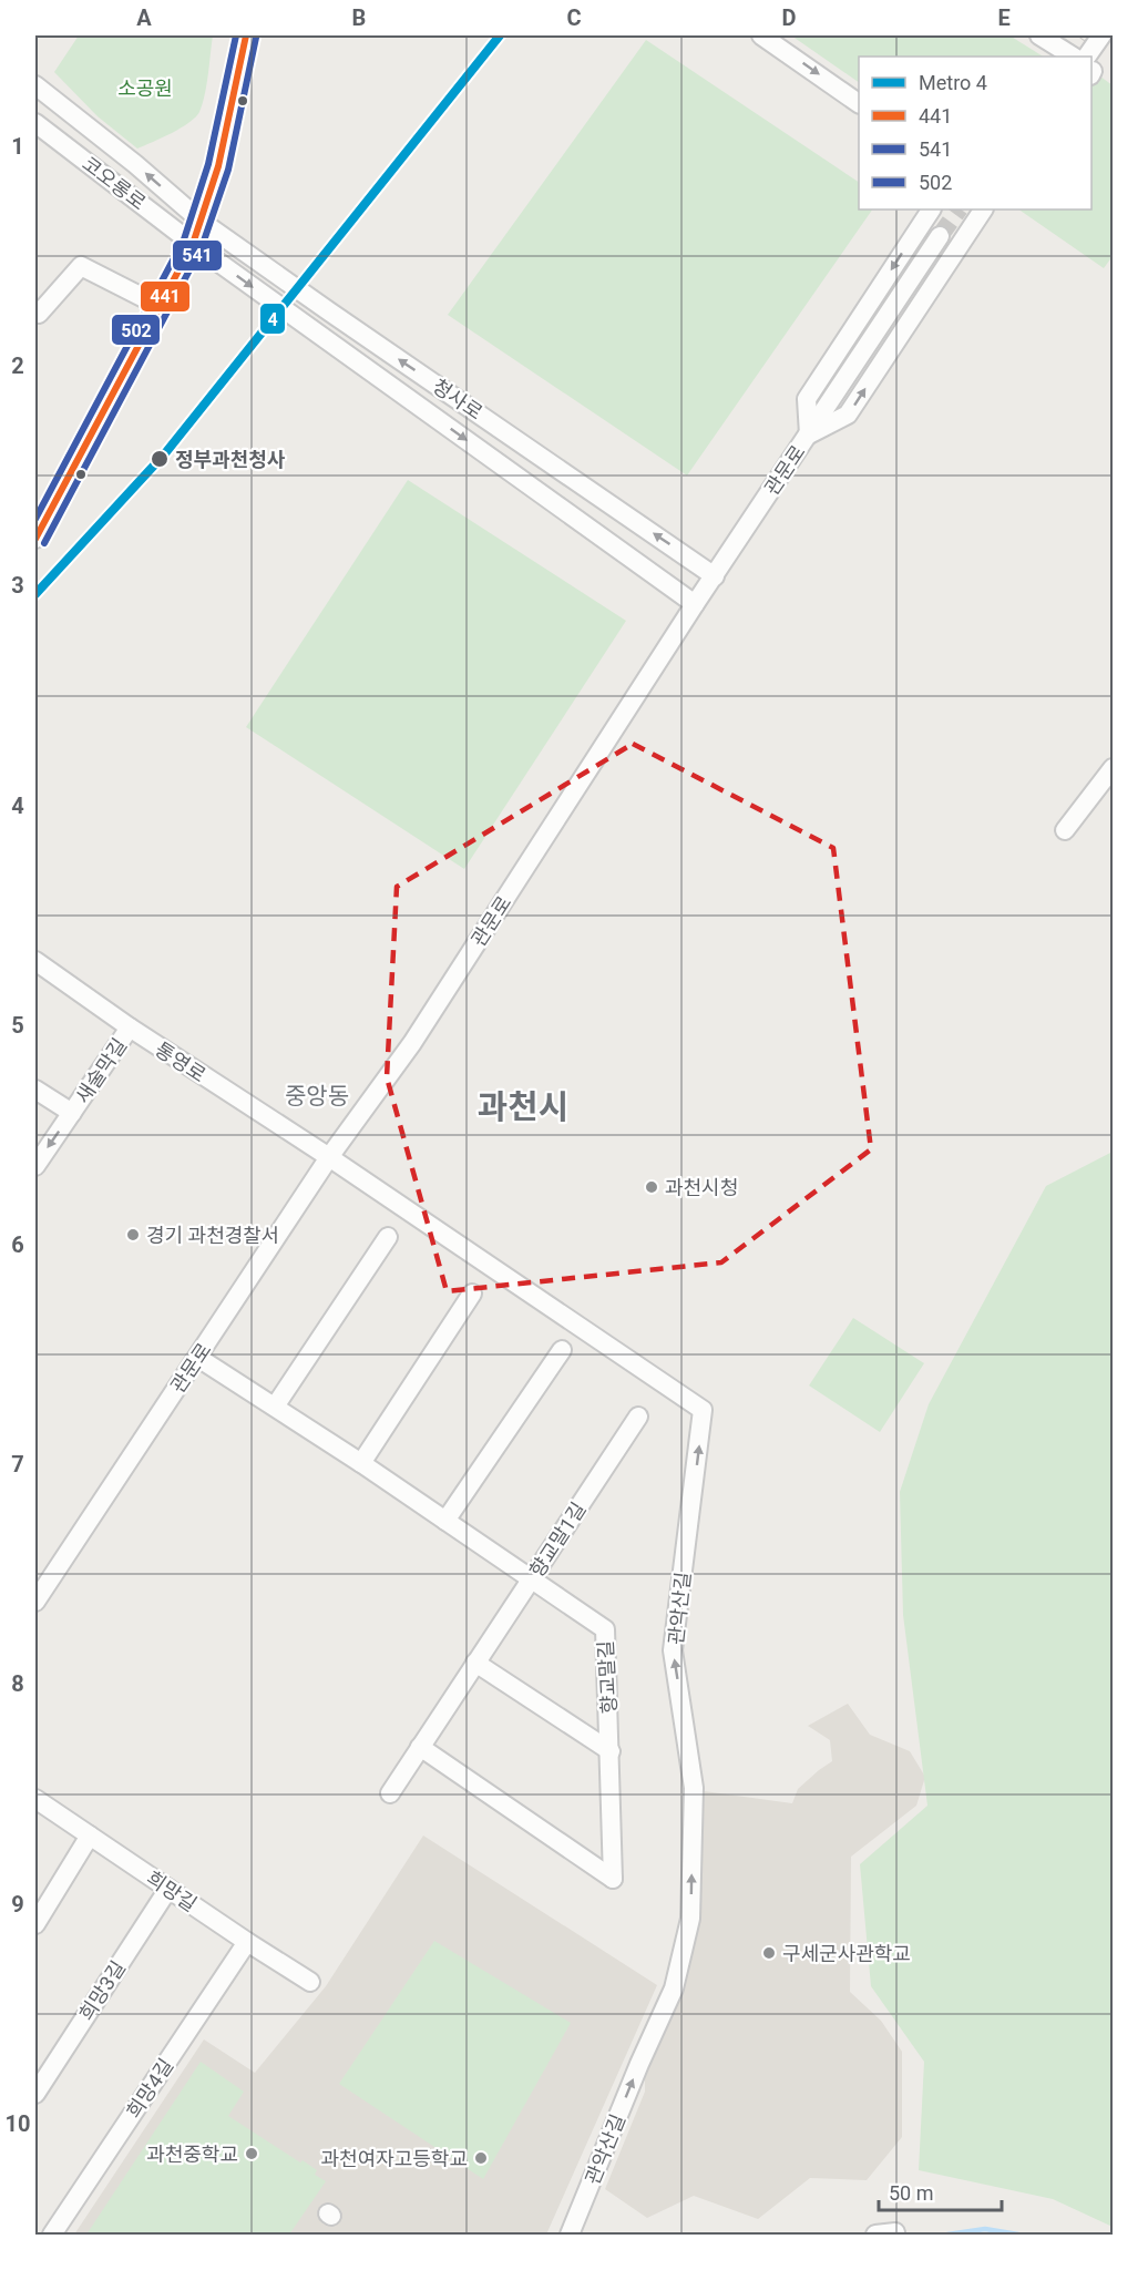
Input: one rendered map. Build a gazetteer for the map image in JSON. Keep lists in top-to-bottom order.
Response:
{
  "streets": {
    "street": [
      "코오롱로",
      "청사로",
      "관문로",
      "통영로",
      "새술막길",
      "향교말1길",
      "관악산길",
      "향교말길",
      "희망길",
      "희망3길",
      "희망4길"
    ]
  },
  "crossings": [
    ["코오롱로", "청사로"],
    ["청사로", "관문로"],
    ["관문로", "통영로"],
    ["관문로", "관악산길"],
    ["관문로", "향교말길"],
    ["통영로", "새술막길"],
    ["통영로", "관악산길"],
    ["향교말1길", "향교말길"],
    ["희망길", "희망3길"],
    ["희망길", "희망4길"]
  ],
  "one_way": ["관악산길"],
  "districts": ["중앙동", "과천시"],
  "parks": ["소공원"],
  "places": [
    "정부과천청사",
    "과천시청",
    "경기 과천경찰서",
    "구세군사관학교",
    "과천중학교",
    "과천여자고등학교"
  ],
  "lines": [
    "metro line 4",
    "transit line 441",
    "transit line 502",
    "transit line 541"
  ],
  "legend": [
    "Metro 4",
    "441",
    "541",
    "502"
  ],
  "scale_bar": "50 m",
  "grid": {
    "columns": [
      "A",
      "B",
      "C",
      "D",
      "E"
    ],
    "rows": [
      "1",
      "2",
      "3",
      "4",
      "5",
      "6",
      "7",
      "8",
      "9",
      "10"
    ]
  }
}
